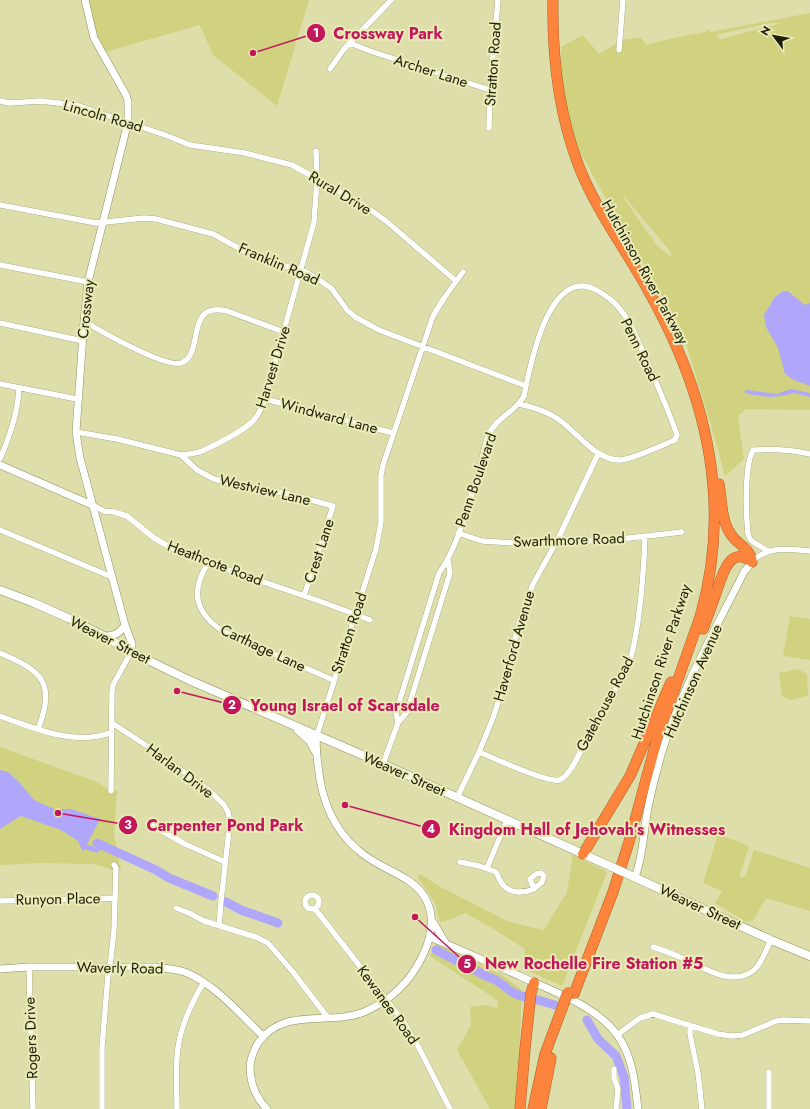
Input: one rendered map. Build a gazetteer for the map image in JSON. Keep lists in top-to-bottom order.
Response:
{
  "streets": {
    "highway": ["Hutchinson River Parkway"],
    "main road": ["Weaver Street"],
    "street": [
      "Stratton Road",
      "Archer Lane",
      "Lincoln Road",
      "Rural Drive",
      "Franklin Road",
      "Crossway",
      "Penn Road",
      "Harvest Drive",
      "Windward Lane",
      "Penn Boulevard",
      "Westview Lane",
      "Swarthmore Road",
      "Crest Lane",
      "Heathcote Road",
      "Haverford Avenue",
      "Carthage Lane",
      "Hutchinson Avenue",
      "Gatehouse Road",
      "Harlan Drive",
      "Runyon Place",
      "Waverly Road",
      "Kewanee Road",
      "Rogers Drive"
    ]
  },
  "crossings": [
    ["Stratton Road", "Archer Lane"],
    ["Stratton Road", "Rural Drive"],
    ["Stratton Road", "Franklin Road"],
    ["Stratton Road", "Windward Lane"],
    ["Stratton Road", "Heathcote Road"],
    ["Stratton Road", "Weaver Street"],
    ["Stratton Road", "Carthage Lane"],
    ["Stratton Road", "Waverly Road"],
    ["Stratton Road", "Kewanee Road"],
    ["Lincoln Road", "Rural Drive"],
    ["Lincoln Road", "Crossway"],
    ["Rural Drive", "Harvest Drive"],
    ["Franklin Road", "Crossway"],
    ["Franklin Road", "Penn Road"],
    ["Franklin Road", "Harvest Drive"],
    ["Franklin Road", "Penn Boulevard"],
    ["Crossway", "Harvest Drive"],
    ["Crossway", "Heathcote Road"],
    ["Crossway", "Weaver Street"],
    ["Penn Road", "Penn Boulevard"],
    ["Penn Road", "Haverford Avenue"],
    ["Harvest Drive", "Windward Lane"],
    ["Harvest Drive", "Westview Lane"],
    ["Penn Boulevard", "Swarthmore Road"],
    ["Penn Boulevard", "Weaver Street"],
    ["Westview Lane", "Crest Lane"],
    ["Swarthmore Road", "Haverford Avenue"],
    ["Swarthmore Road", "Gatehouse Road"],
    ["Crest Lane", "Heathcote Road"],
    ["Heathcote Road", "Carthage Lane"],
    ["Weaver Street", "Haverford Avenue"],
    ["Weaver Street", "Hutchinson Avenue"],
    ["Haverford Avenue", "Gatehouse Road"],
    ["Waverly Road", "Rogers Drive"]
  ],
  "places": [
    "Crossway Park",
    "Young Israel of Scarsdale",
    "Kingdom Hall of Jehovah’s Witnesses",
    "Carpenter Pond Park",
    "New Rochelle Fire Station #5"
  ],
  "north": "top left"
}
